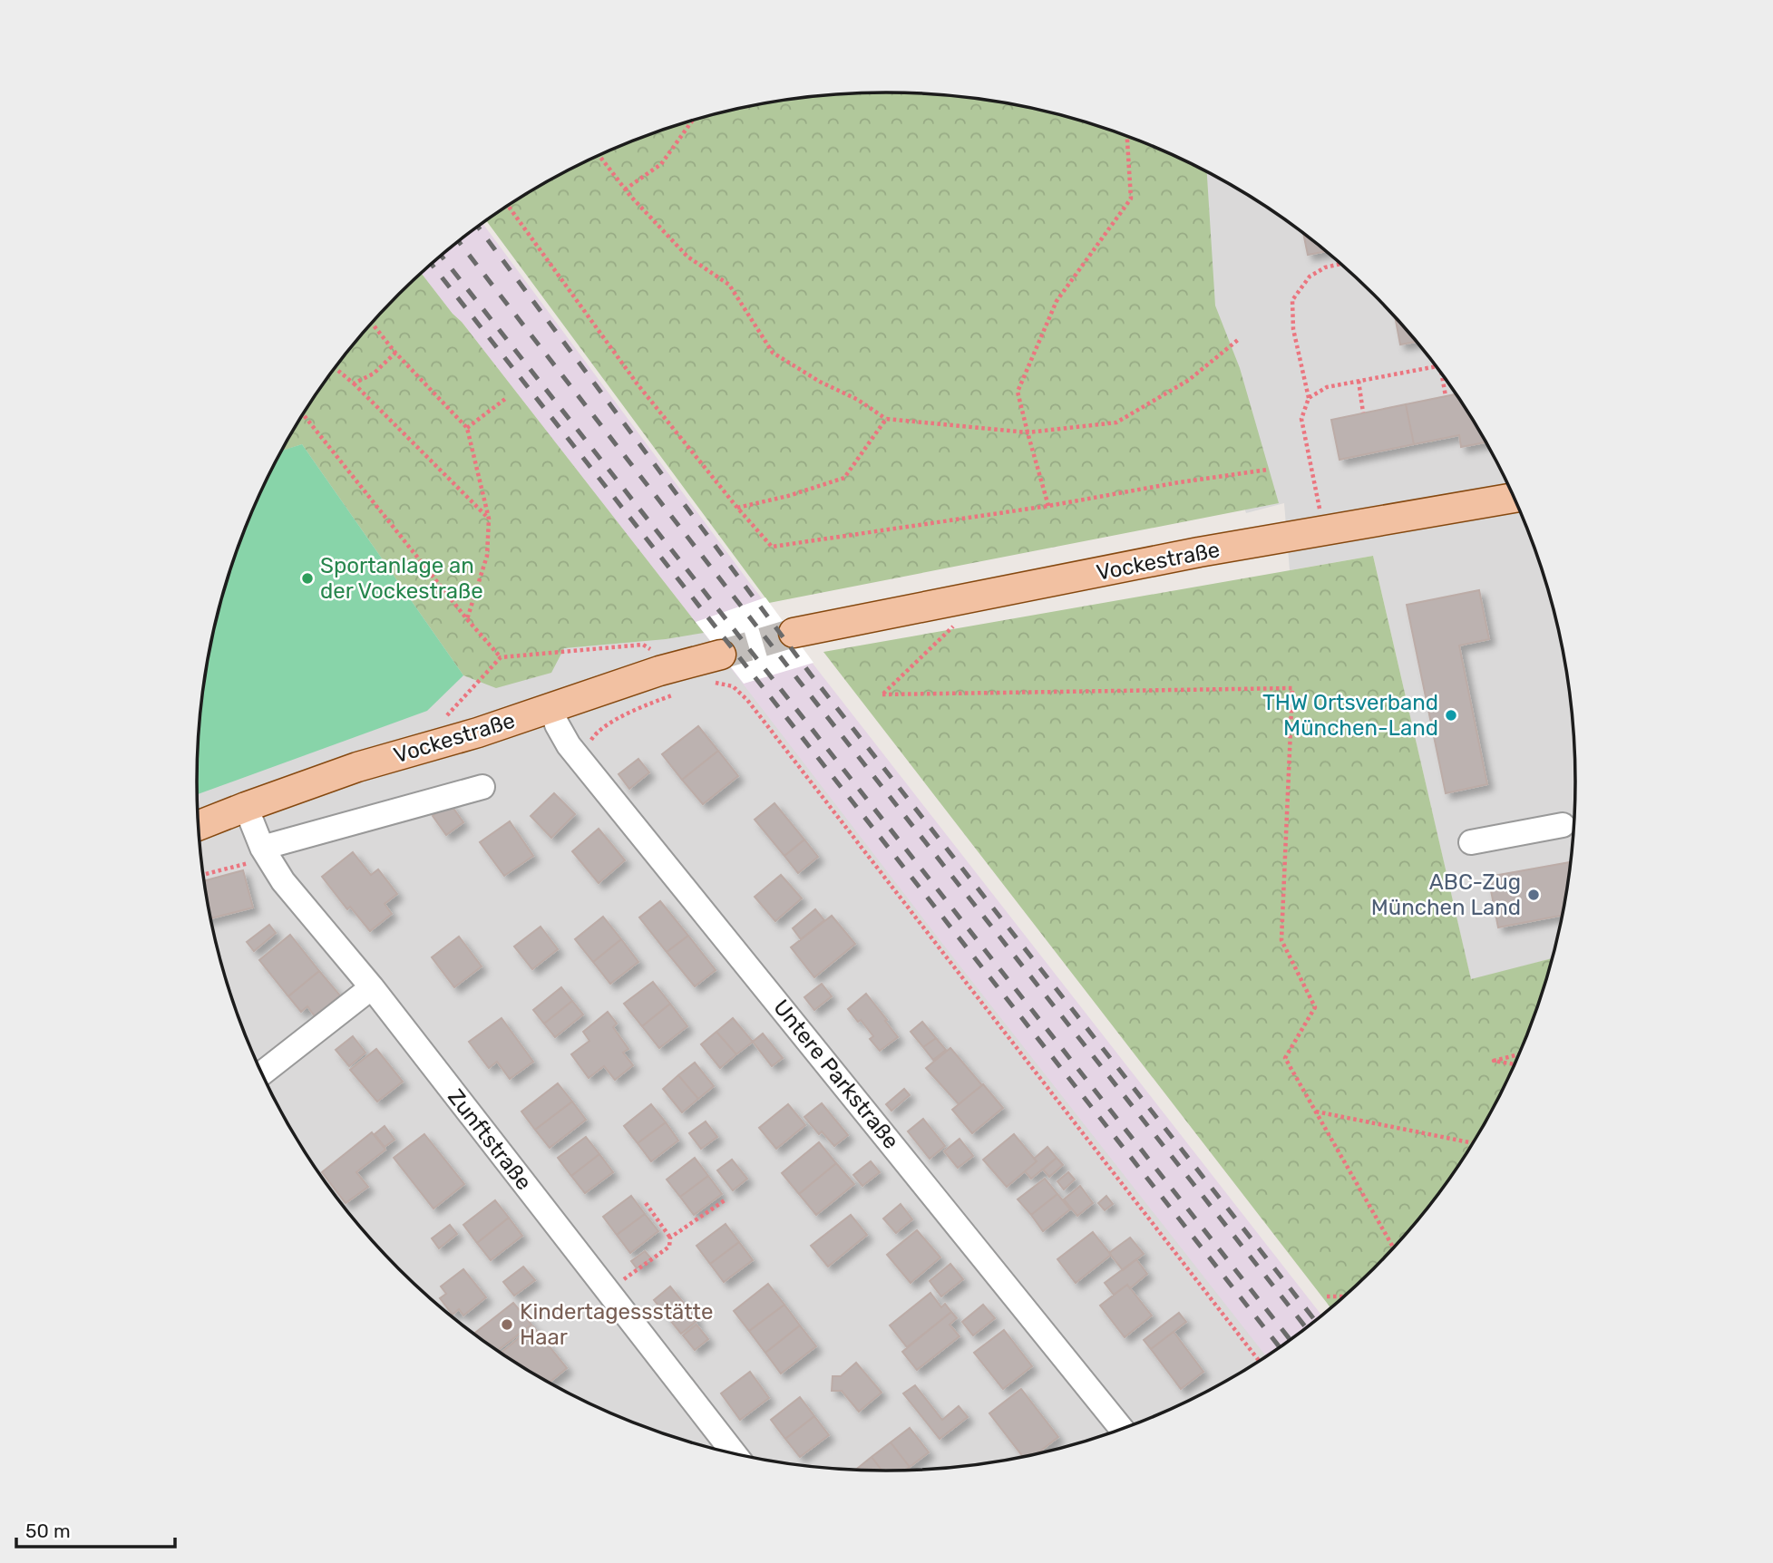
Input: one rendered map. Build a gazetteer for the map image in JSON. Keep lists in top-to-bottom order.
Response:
{
  "streets": {
    "main road": ["Vockestraße"],
    "street": ["Untere Parkstraße", "Zunftstraße"]
  },
  "crossings": [
    ["Vockestraße", "Untere Parkstraße"],
    ["Vockestraße", "Zunftstraße"]
  ],
  "places": [
    "Sportanlage an der Vockestraße",
    "THW Ortsverband München-Land",
    "ABC-Zug München Land",
    "Kindertagessstätte Haar"
  ],
  "scale_bar": "50 m"
}
